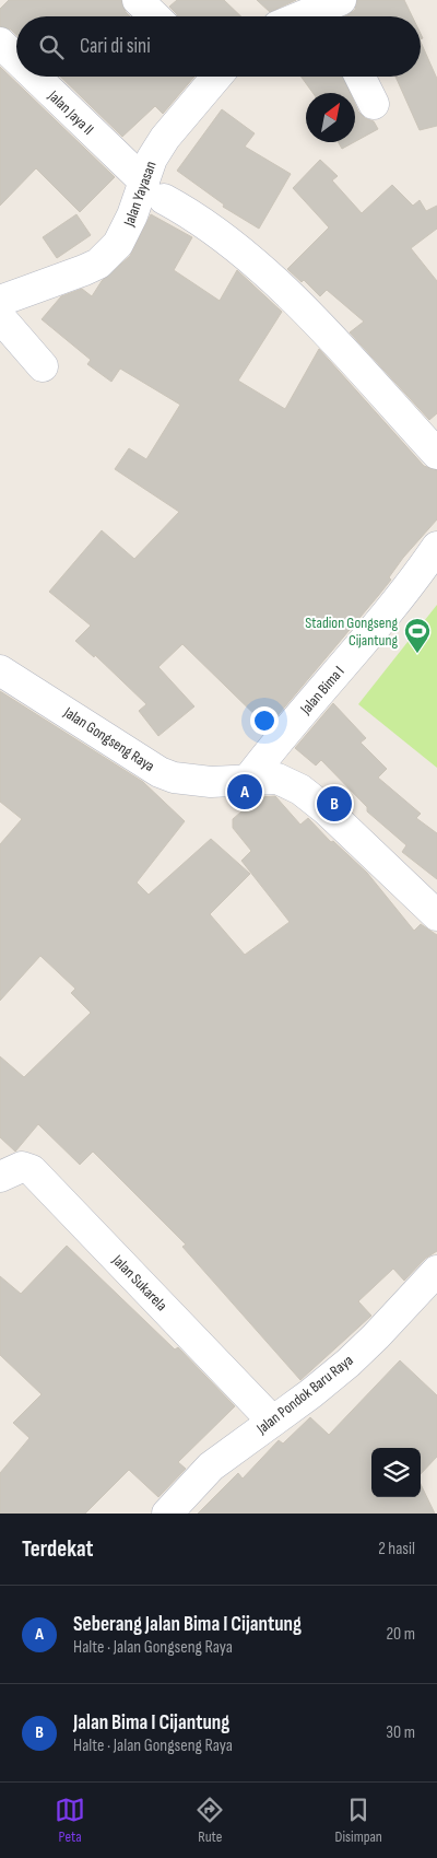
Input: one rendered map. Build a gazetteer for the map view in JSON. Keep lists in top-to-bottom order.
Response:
{
  "streets": {
    "street": [
      "Jalan Jaya II",
      "Jalan Yayasan",
      "Jalan Bima I",
      "Jalan Gongseng Raya",
      "Jalan Sukarela",
      "Jalan Pondok Baru Raya"
    ]
  },
  "crossings": [
    ["Jalan Jaya II", "Jalan Yayasan"],
    ["Jalan Bima I", "Jalan Gongseng Raya"],
    ["Jalan Sukarela", "Jalan Pondok Baru Raya"]
  ],
  "places": {
    "sports": ["Stadion Gongseng Cijantung"]
  },
  "north": "top right",
  "page": {
    "search": "Cari di sini",
    "pins": ["A", "B"],
    "heading": ["Terdekat", "2 hasil"],
    "list": [
      {
        "mark": "A",
        "name": "Seberang Jalan Bima I Cijantung",
        "note": "Halte · Jalan Gongseng Raya",
        "value": "20 m"
      },
      {
        "mark": "B",
        "name": "Jalan Bima I Cijantung",
        "note": "Halte · Jalan Gongseng Raya",
        "value": "30 m"
      }
    ],
    "nav": ["Peta", "Rute", "Disimpan"]
  }
}
